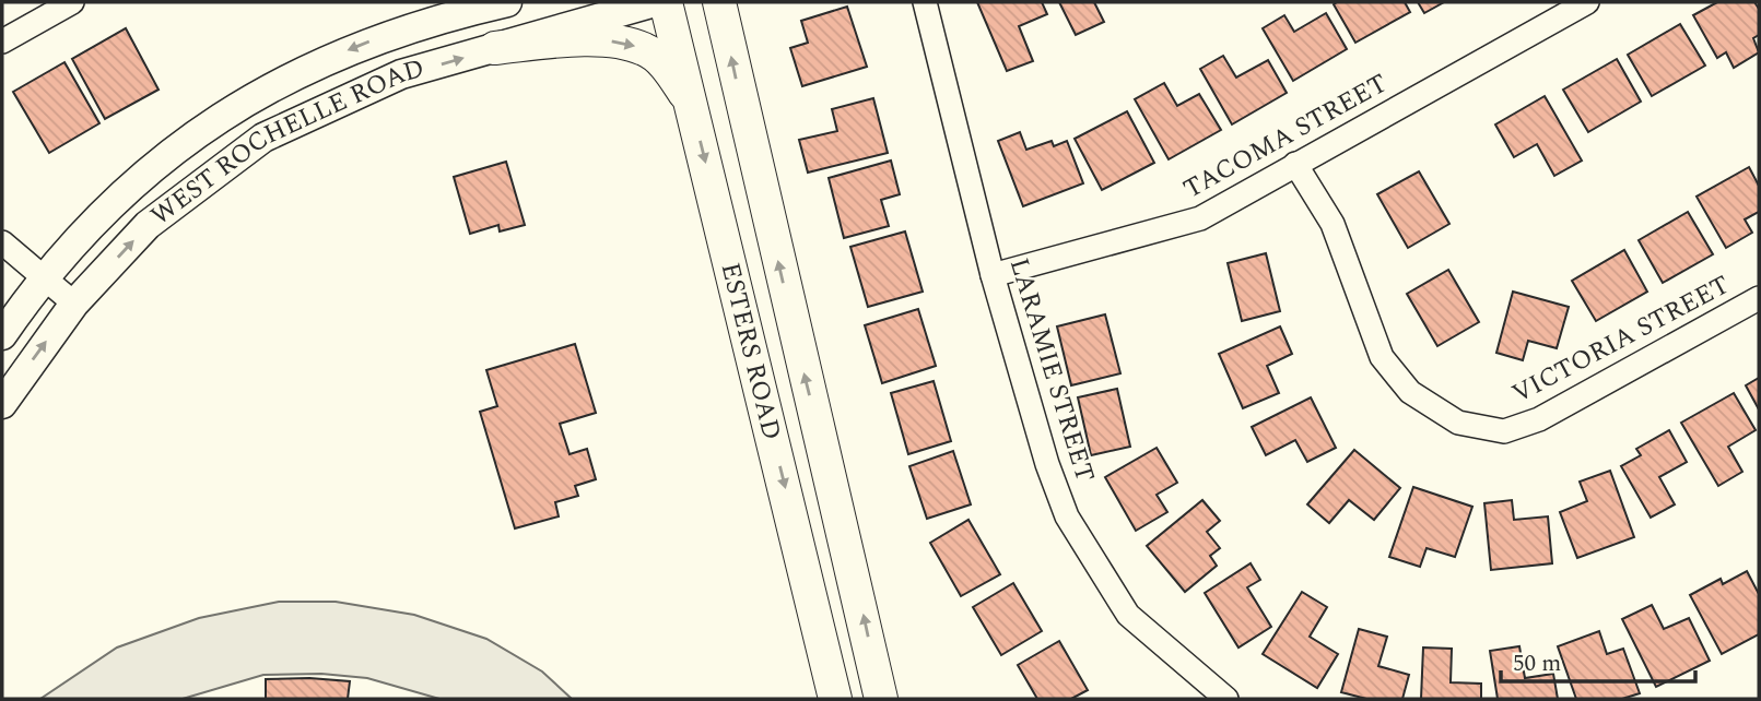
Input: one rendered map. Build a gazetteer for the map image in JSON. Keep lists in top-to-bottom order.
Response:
{
  "streets": {
    "main road": ["ESTERS ROAD"],
    "street": [
      "TACOMA STREET",
      "WEST ROCHELLE ROAD",
      "VICTORIA STREET",
      "LARAMIE STREET"
    ]
  },
  "crossings": [
    ["TACOMA STREET", "VICTORIA STREET"],
    ["TACOMA STREET", "LARAMIE STREET"]
  ],
  "scale_bar": "50 m"
}
